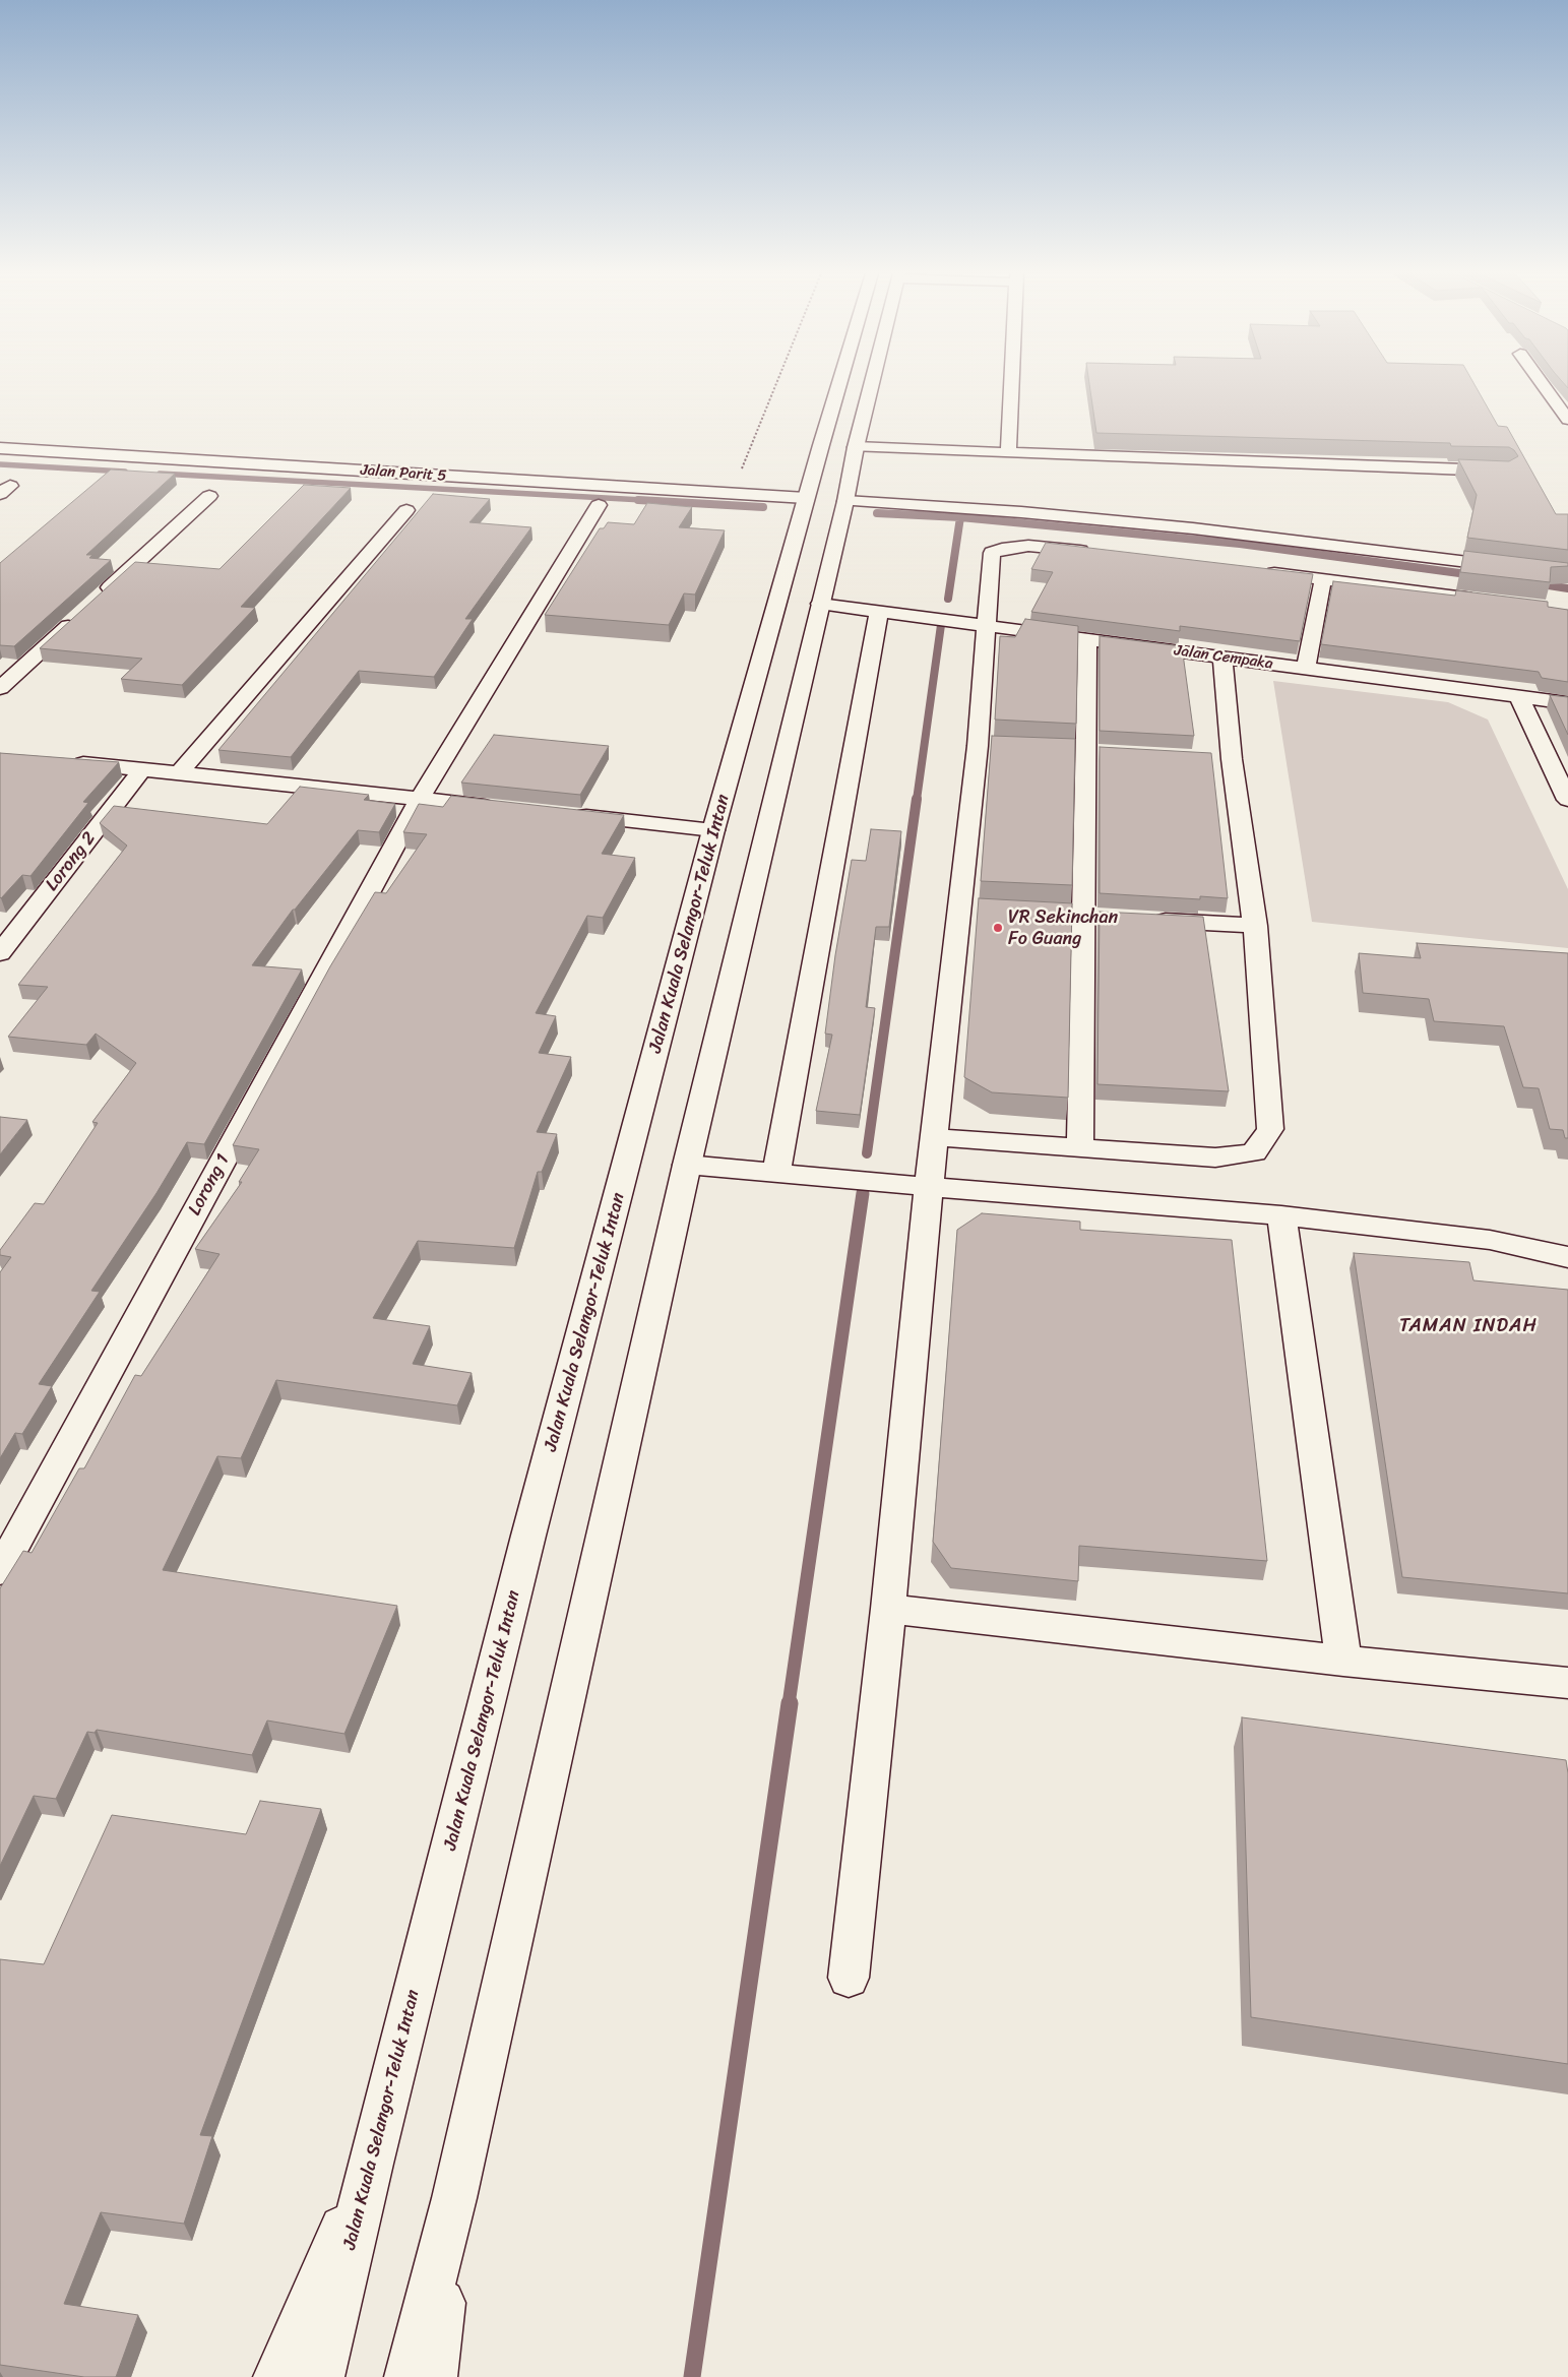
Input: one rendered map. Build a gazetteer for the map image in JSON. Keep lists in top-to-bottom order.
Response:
{
  "streets": {
    "main road": [
      "Jalan Parit 5",
      "Jalan Cempaka",
      "Lorong 2",
      "Jalan Kuala Selangor-Teluk Intan",
      "Lorong 1"
    ]
  },
  "crossings": [
    ["Jalan Parit 5", "Jalan Kuala Selangor-Teluk Intan"]
  ],
  "districts": ["TAMAN INDAH"],
  "places": ["VR Sekinchan Fo Guang"]
}
